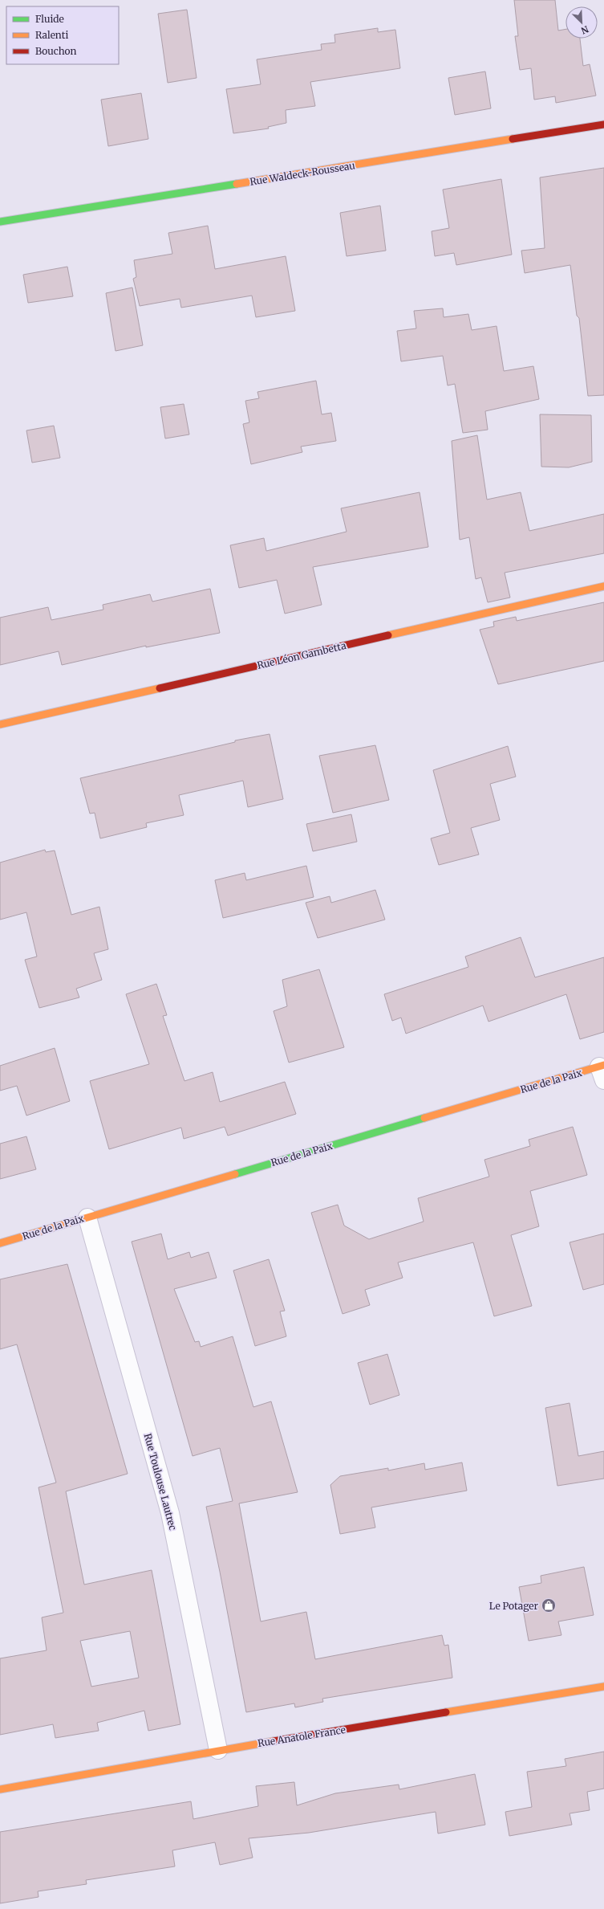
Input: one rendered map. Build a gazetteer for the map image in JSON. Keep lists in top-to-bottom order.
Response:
{
  "streets": {
    "street": [
      "Rue Waldeck-Rousseau",
      "Rue Léon Gambetta",
      "Rue de la Paix",
      "Rue Toulouse Lautrec",
      "Rue Anatole France"
    ]
  },
  "crossings": [
    ["Rue de la Paix", "Rue Toulouse Lautrec"],
    ["Rue Toulouse Lautrec", "Rue Anatole France"]
  ],
  "places": {
    "shop": ["Le Potager"]
  },
  "legend": ["Fluide", "Ralenti", "Bouchon"],
  "north": "bottom right"
}
